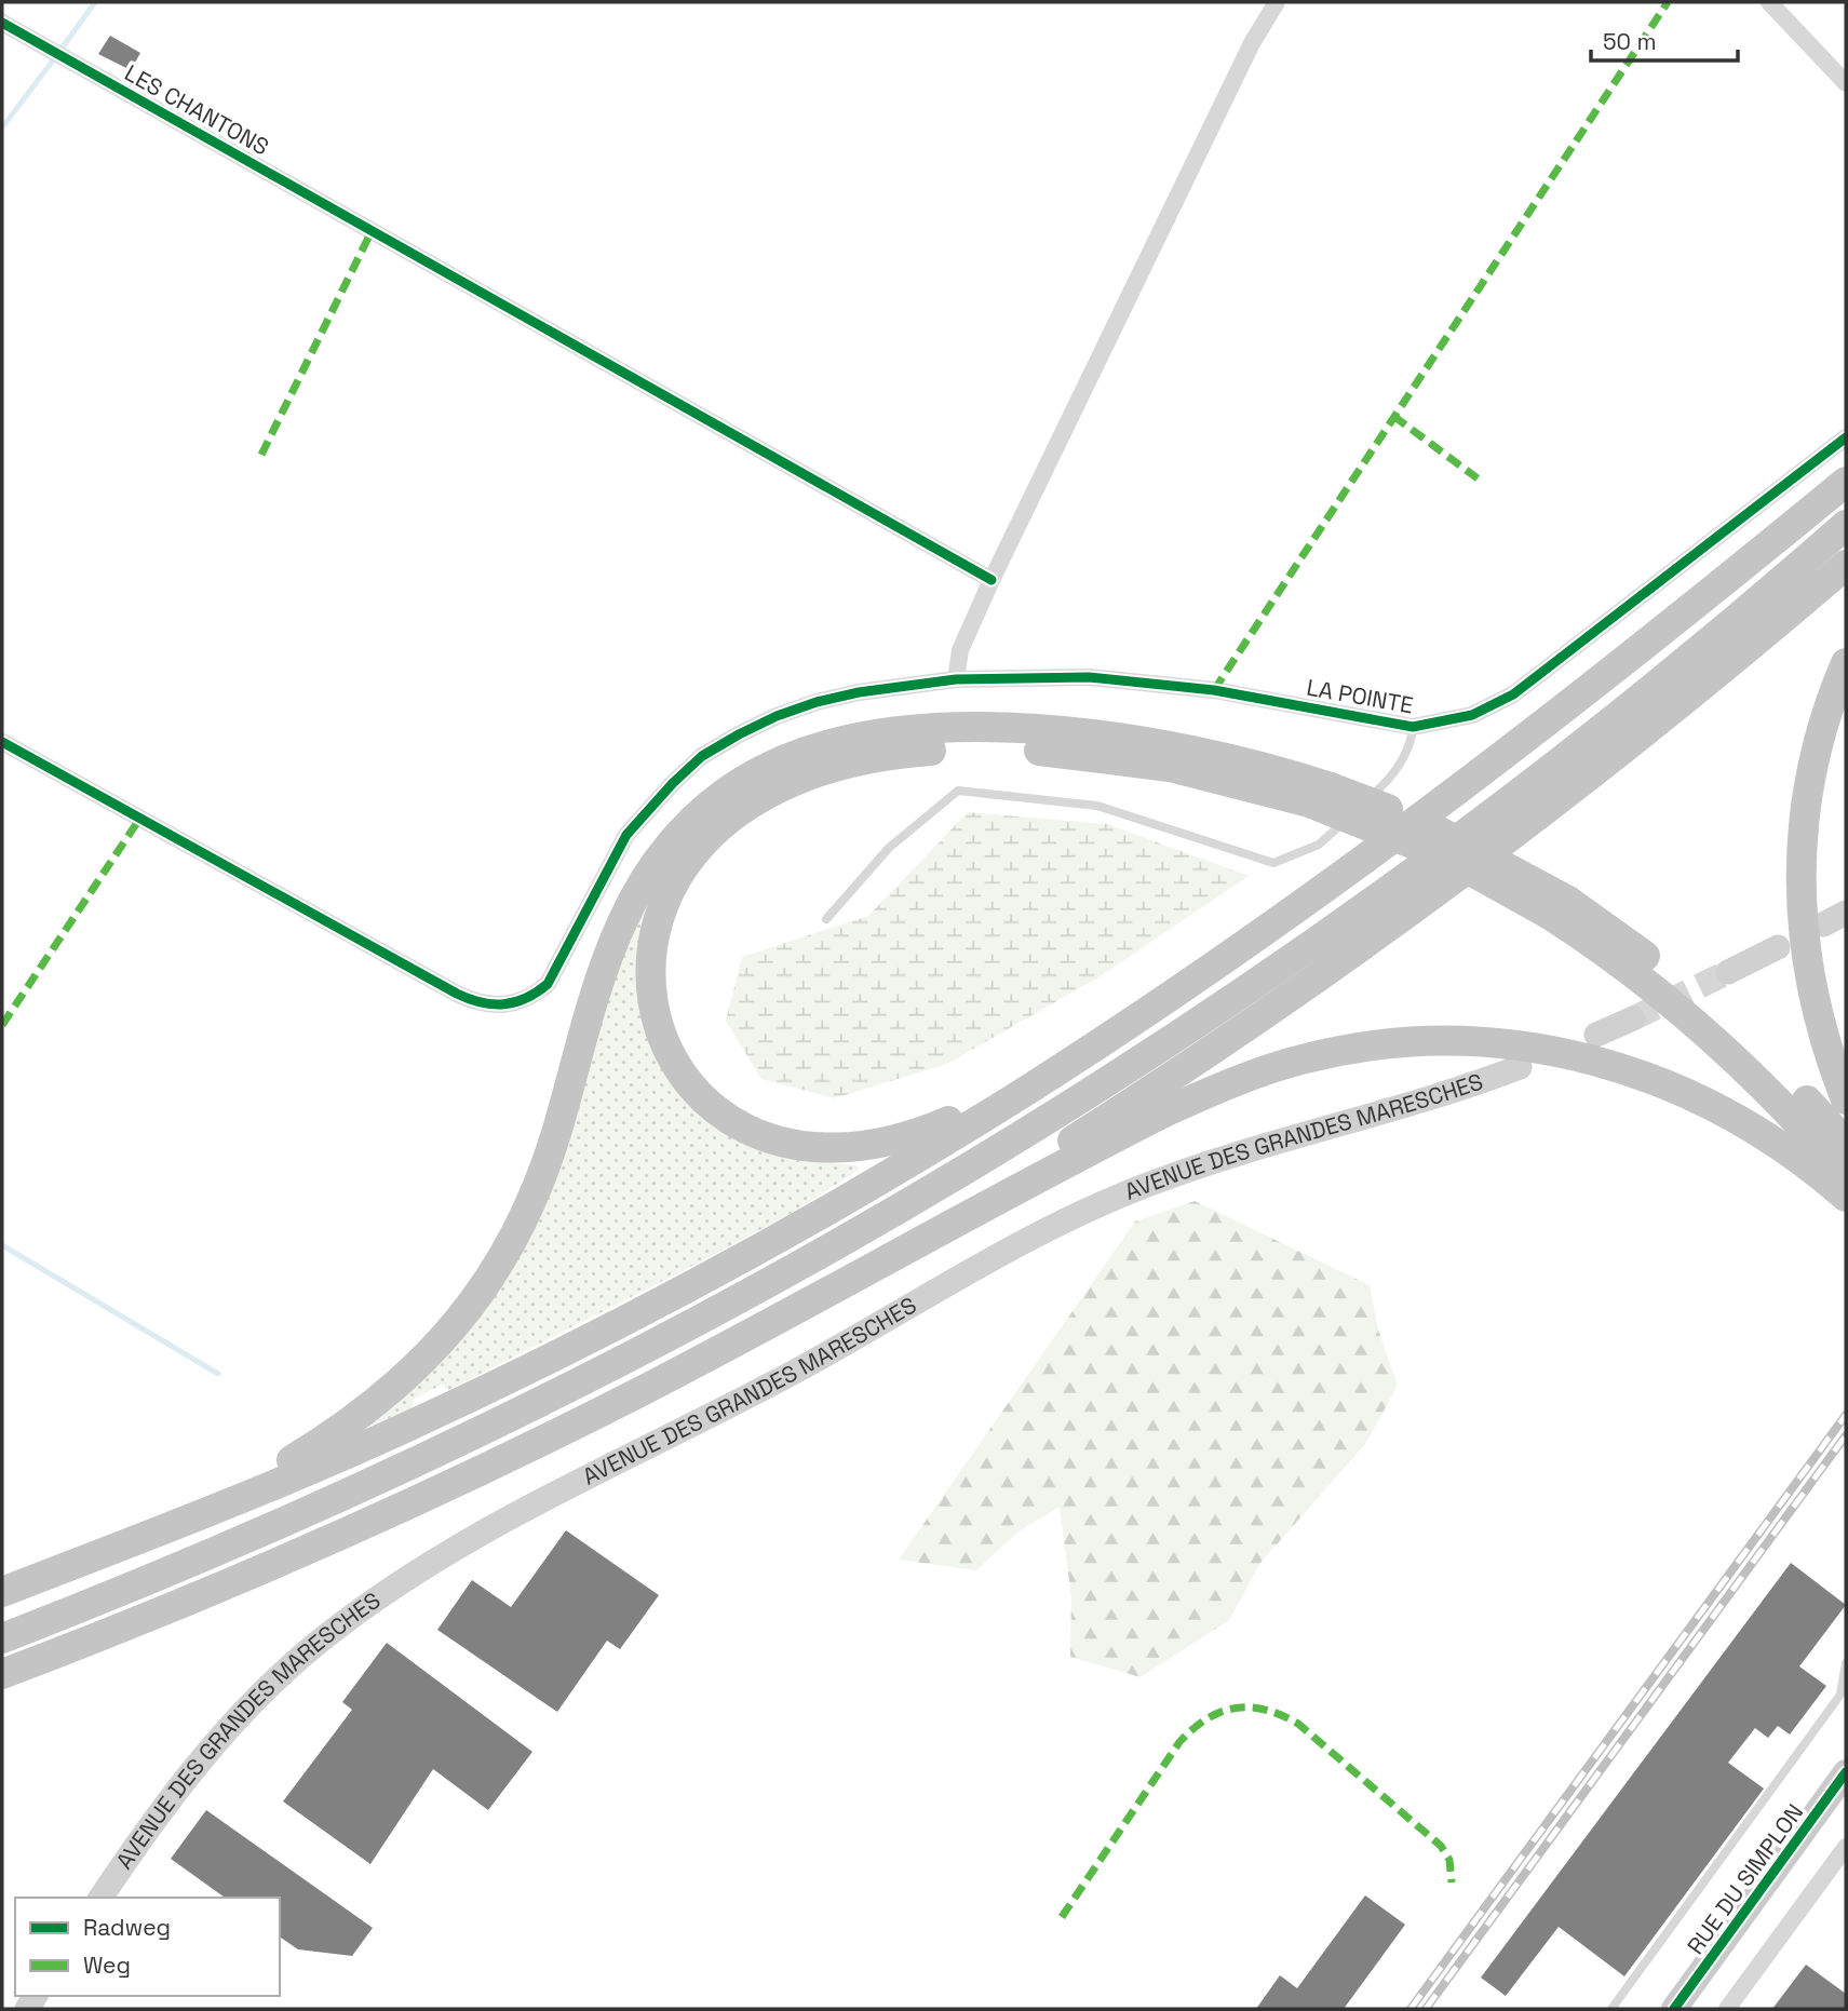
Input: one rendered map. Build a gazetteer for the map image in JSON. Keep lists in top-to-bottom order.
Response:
{
  "streets": {
    "main road": ["AVENUE DES GRANDES MARESCHES", "RUE DU SIMPLON"],
    "street": ["LES CHANTONS", "LA POINTE"]
  },
  "legend": ["Radweg", "Weg"],
  "scale_bar": "50 m"
}
